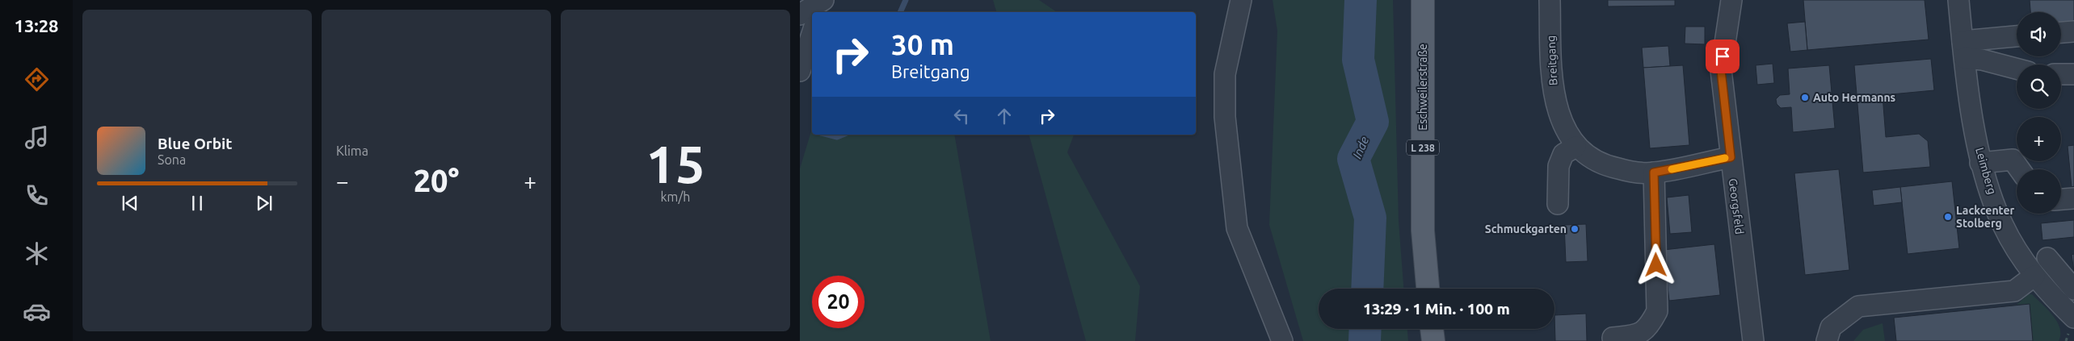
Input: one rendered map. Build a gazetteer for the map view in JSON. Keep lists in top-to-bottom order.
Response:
{
  "streets": {
    "main road": ["Eschweilerstraße", "L 238"],
    "street": ["Breitgang", "Leimberg", "Georgsfeld"]
  },
  "crossings": [
    ["Breitgang", "Georgsfeld"]
  ],
  "water": ["Inde"],
  "places": ["Auto Hermanns", "Lackcenter Stolberg", "Schmuckgarten"],
  "page": {
    "tabs": "13:28",
    "tile": [
      "Klima",
      ["15", "km/h"]
    ],
    "map_buttons": ["+", "−"],
    "turn": ["30 m", "Breitgang"],
    "song": ["Blue Orbit", "Sona"],
    "heat": ["−", "20°", "+"],
    "limit": "20",
    "trip": "13:29 · 1 Min. · 100 m"
  }
}
